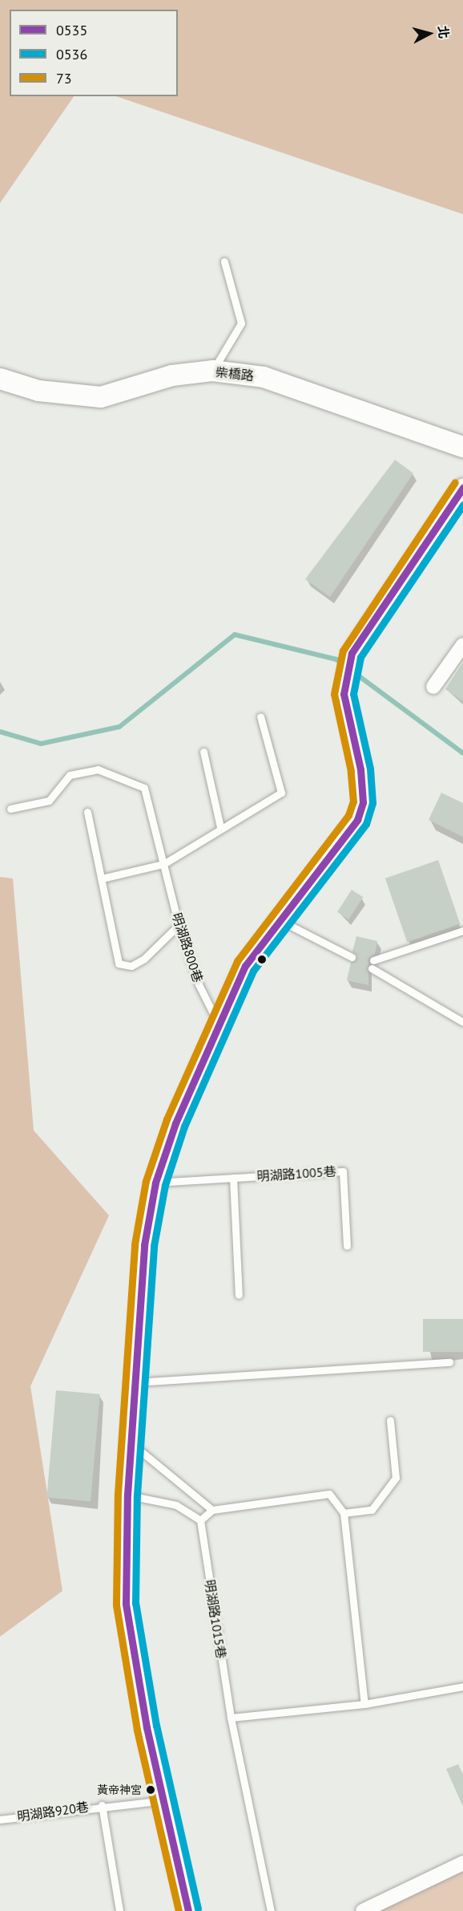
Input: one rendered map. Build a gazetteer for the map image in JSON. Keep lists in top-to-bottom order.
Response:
{
  "streets": {
    "main road": ["柴橋路"],
    "lane": [
      "明湖路800巷",
      "明湖路1005巷",
      "明湖路1015巷",
      "明湖路920巷"
    ]
  },
  "places": ["黃帝神宮"],
  "lines": ["transit line 73", "transit line 0535", "transit line 0536"],
  "legend": ["0535", "0536", "73"],
  "north": "right"
}
